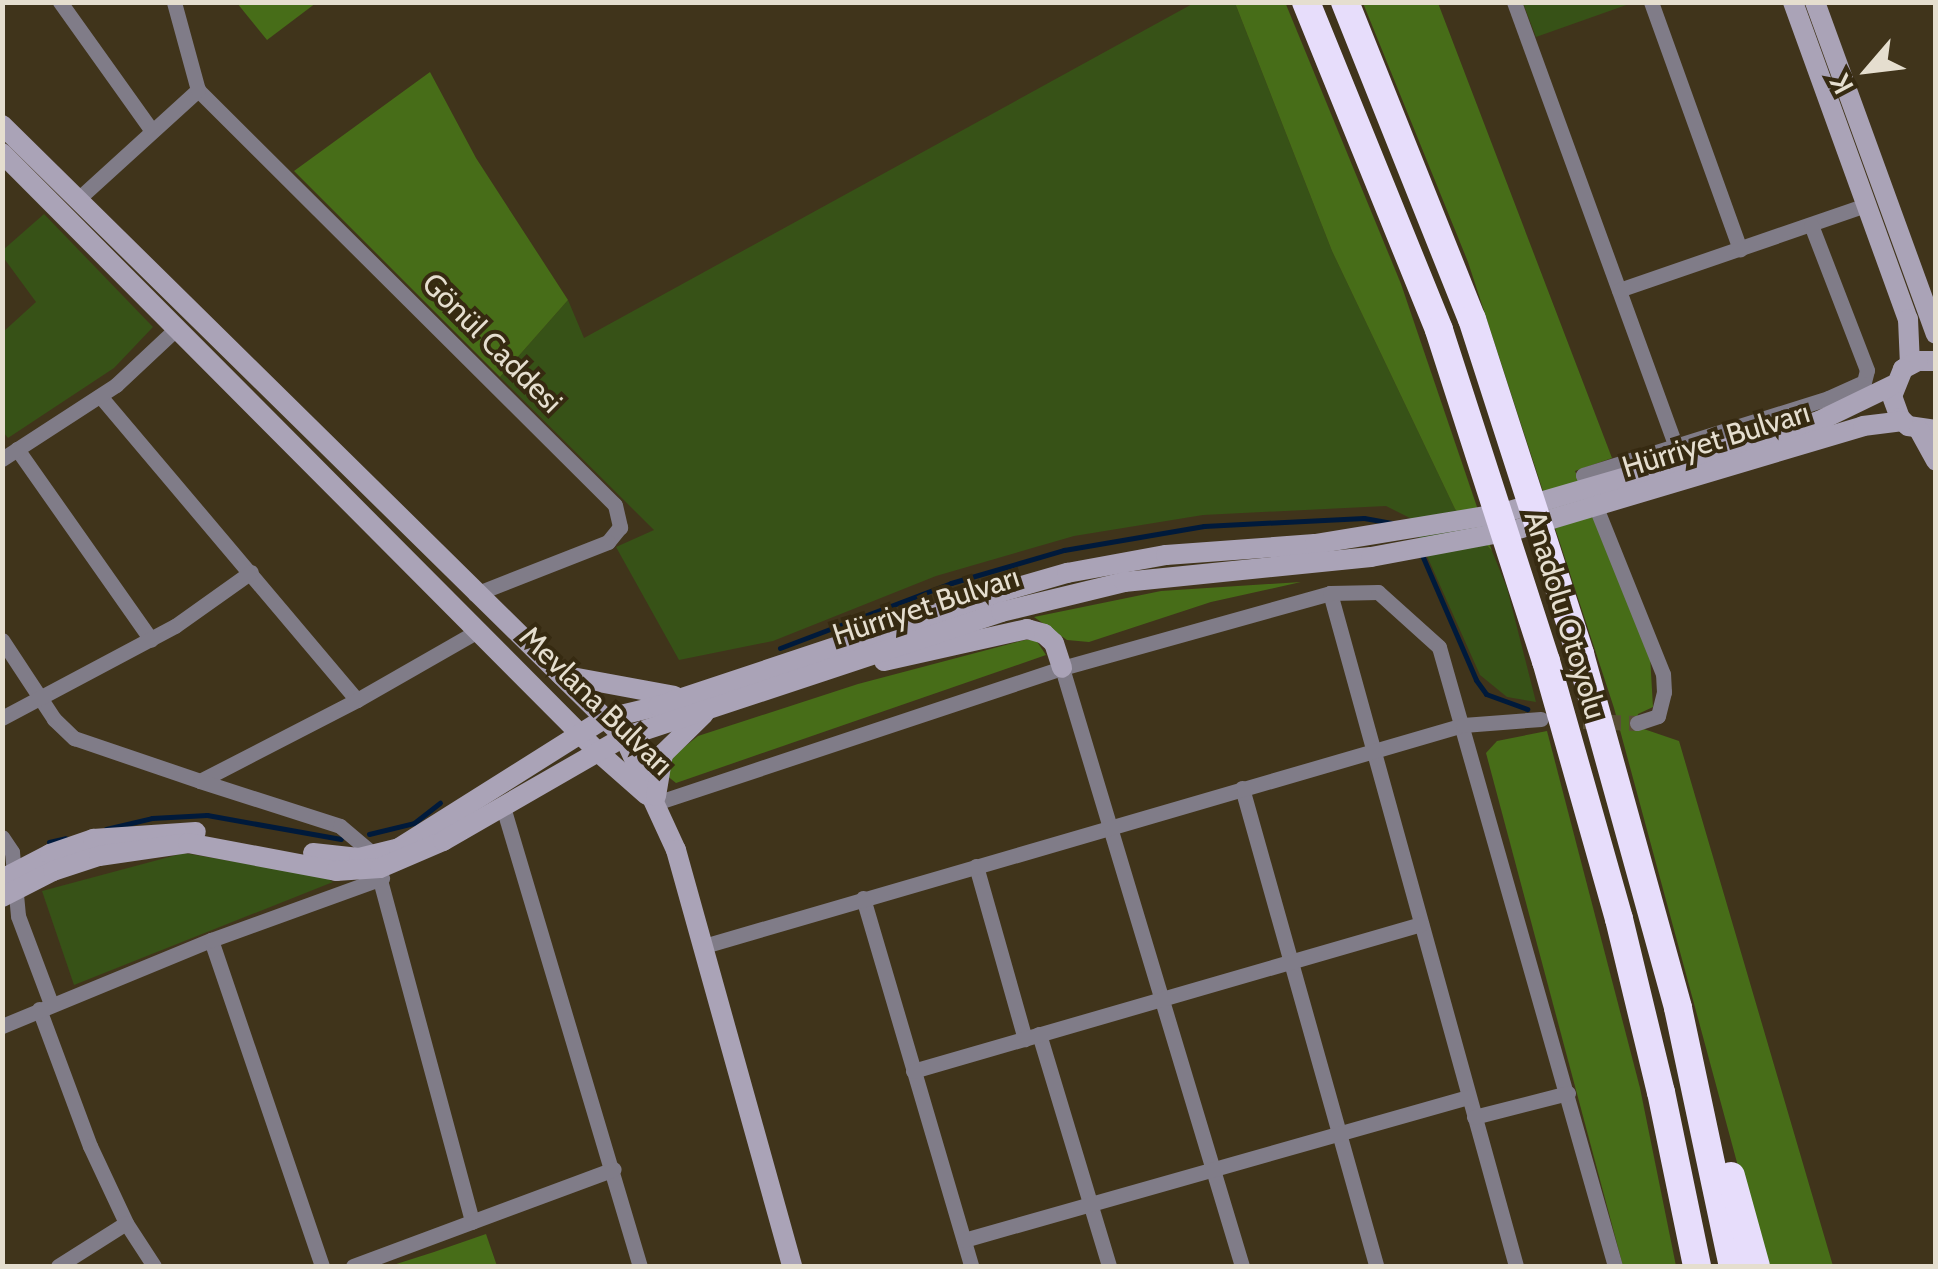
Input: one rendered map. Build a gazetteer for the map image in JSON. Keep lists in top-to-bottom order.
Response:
{
  "streets": {
    "highway": ["Anadolu Otoyolu"],
    "main road": ["Hürriyet Bulvarı", "Mevlana Bulvarı"],
    "street": ["Gönül Caddesi"]
  },
  "crossings": [
    ["Gönül Caddesi", "Mevlana Bulvarı"],
    ["Hürriyet Bulvarı", "Mevlana Bulvarı"]
  ],
  "north": "bottom left"
}
